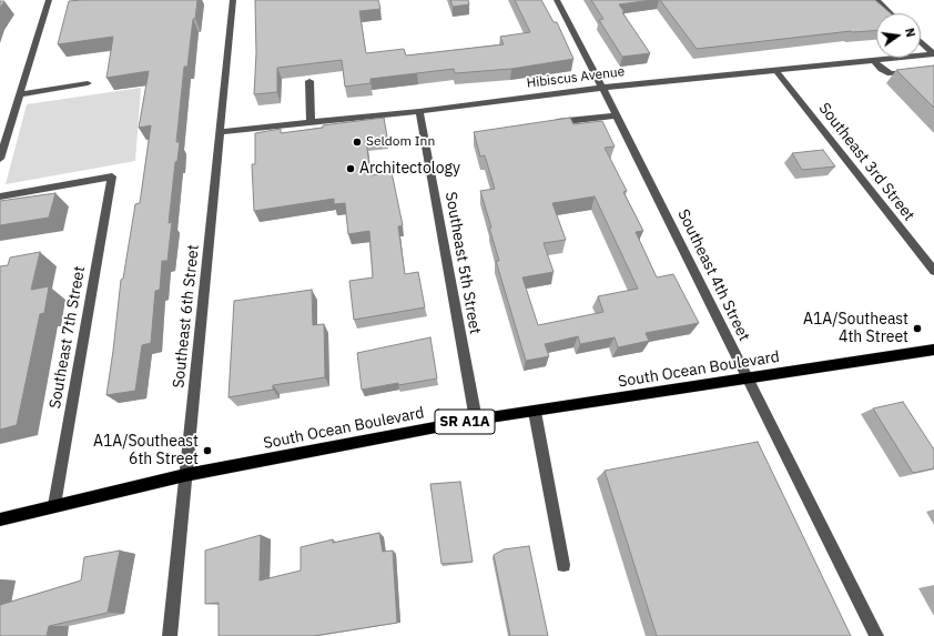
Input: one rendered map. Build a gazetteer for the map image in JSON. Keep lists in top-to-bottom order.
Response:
{
  "streets": {
    "main road": ["South Ocean Boulevard", "SR A1A"],
    "street": [
      "Hibiscus Avenue",
      "Southeast 3rd Street",
      "Southeast 5th Street",
      "Southeast 4th Street",
      "Southeast 6th Street",
      "Southeast 7th Street"
    ]
  },
  "crossings": [
    ["Hibiscus Avenue", "Southeast 3rd Street"],
    ["Hibiscus Avenue", "Southeast 5th Street"],
    ["Hibiscus Avenue", "Southeast 4th Street"],
    ["Hibiscus Avenue", "Southeast 6th Street"],
    ["Southeast 5th Street", "South Ocean Boulevard"],
    ["Southeast 4th Street", "South Ocean Boulevard"],
    ["Southeast 6th Street", "South Ocean Boulevard"],
    ["Southeast 7th Street", "South Ocean Boulevard"]
  ],
  "places": [
    "Seldom Inn",
    "Architectology",
    "A1A/Southeast 4th Street",
    "A1A/Southeast 6th Street"
  ],
  "north": "right"
}
